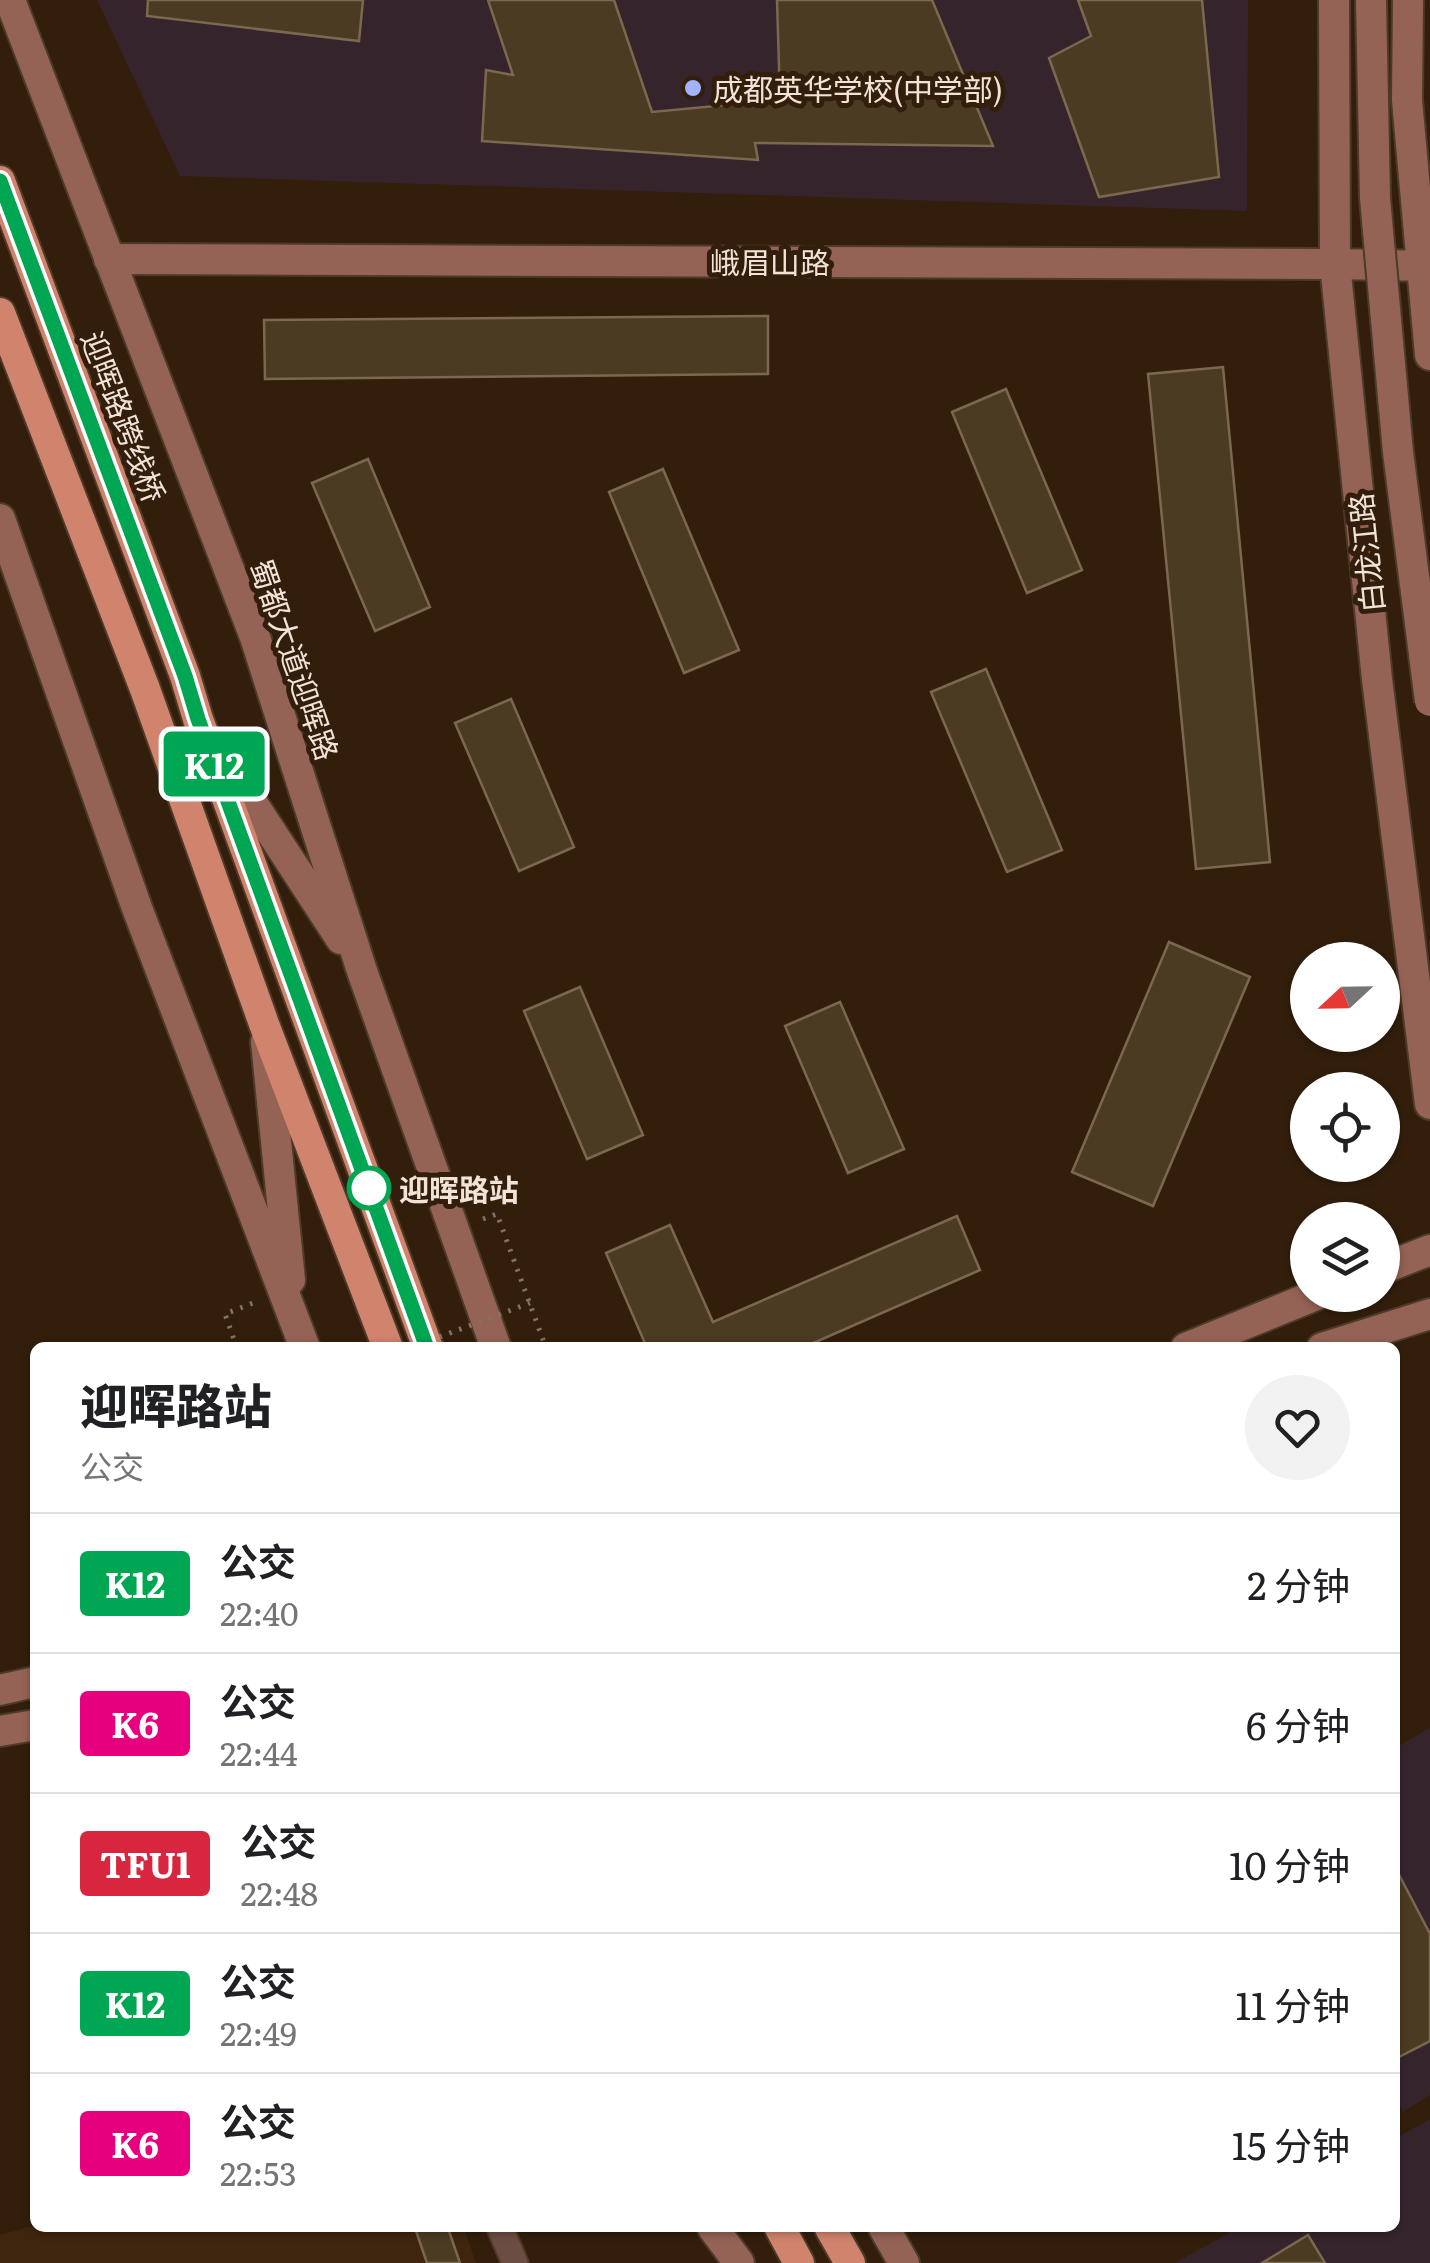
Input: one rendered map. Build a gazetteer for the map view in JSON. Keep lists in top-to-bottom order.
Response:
{
  "streets": {
    "highway": ["迎晖路跨线桥"],
    "street": ["峨眉山路", "白龙江路", "蜀都大道迎晖路"]
  },
  "crossings": [
    ["峨眉山路", "白龙江路"],
    ["峨眉山路", "蜀都大道迎晖路"]
  ],
  "places": ["成都英华学校(中学部)", "迎晖路站"],
  "lines": ["bus line K12"],
  "north": "left",
  "page": {
    "on_map": "K12",
    "heading": ["迎晖路站", "公交"],
    "list": [
      {
        "mark": "K12",
        "name": "公交",
        "note": "22:40",
        "value": "2 分钟"
      },
      {
        "mark": "K6",
        "name": "公交",
        "note": "22:44",
        "value": "6 分钟"
      },
      {
        "mark": "TFU1",
        "name": "公交",
        "note": "22:48",
        "value": "10 分钟"
      },
      {
        "mark": "K12",
        "name": "公交",
        "note": "22:49",
        "value": "11 分钟"
      },
      {
        "mark": "K6",
        "name": "公交",
        "note": "22:53",
        "value": "15 分钟"
      }
    ]
  }
}
